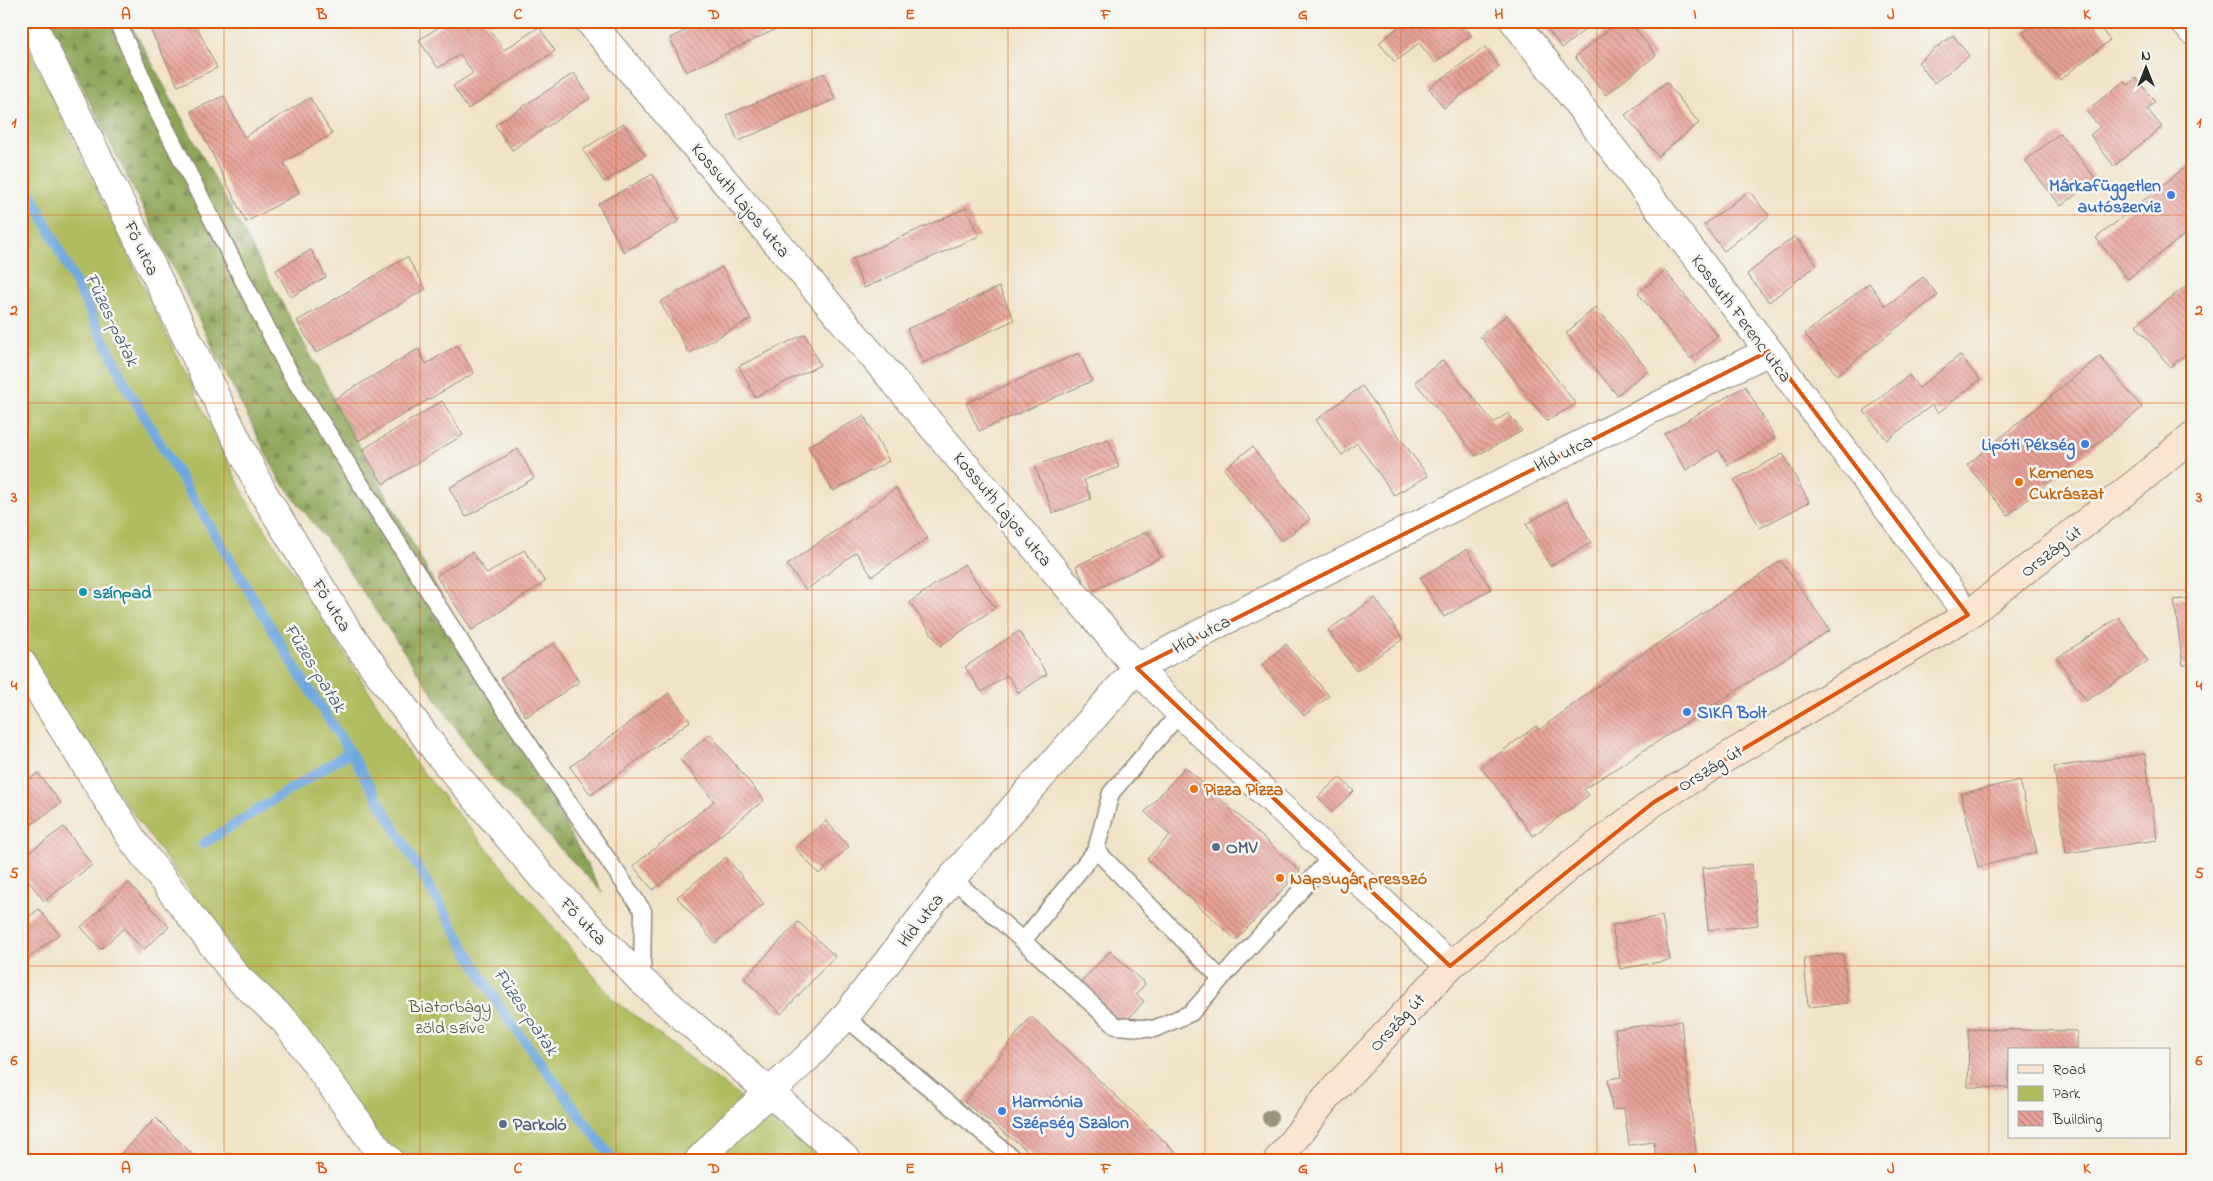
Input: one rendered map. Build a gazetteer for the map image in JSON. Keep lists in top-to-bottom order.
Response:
{
  "streets": {
    "main road": ["Ország út"],
    "street": [
      "Kossuth Lajos utca",
      "Fő utca",
      "Kossuth Ferenc utca",
      "Híd utca"
    ]
  },
  "crossings": [
    ["Kossuth Lajos utca", "Híd utca"],
    ["Kossuth Lajos utca", "Ország út"],
    ["Fő utca", "Híd utca"],
    ["Kossuth Ferenc utca", "Híd utca"],
    ["Kossuth Ferenc utca", "Ország út"]
  ],
  "water": ["Füzes-patak"],
  "parks": ["Biatorbágy zöld szíve"],
  "places": [
    "Márkafüggetlen autószerviz",
    "Lipóti Pékség",
    "Kemenes Cukrászat",
    "színpad",
    "SIKA Bolt",
    "Pizza Pizza",
    "OMV",
    "Napsugár presszó",
    "Harmónia Szépség Szalon",
    "Parkoló"
  ],
  "legend": ["Road", "Park", "Building"],
  "north": "top",
  "grid": {
    "columns": [
      "A",
      "B",
      "C",
      "D",
      "E",
      "F",
      "G",
      "H",
      "I",
      "J",
      "K"
    ],
    "rows": [
      "1",
      "2",
      "3",
      "4",
      "5",
      "6"
    ]
  }
}
